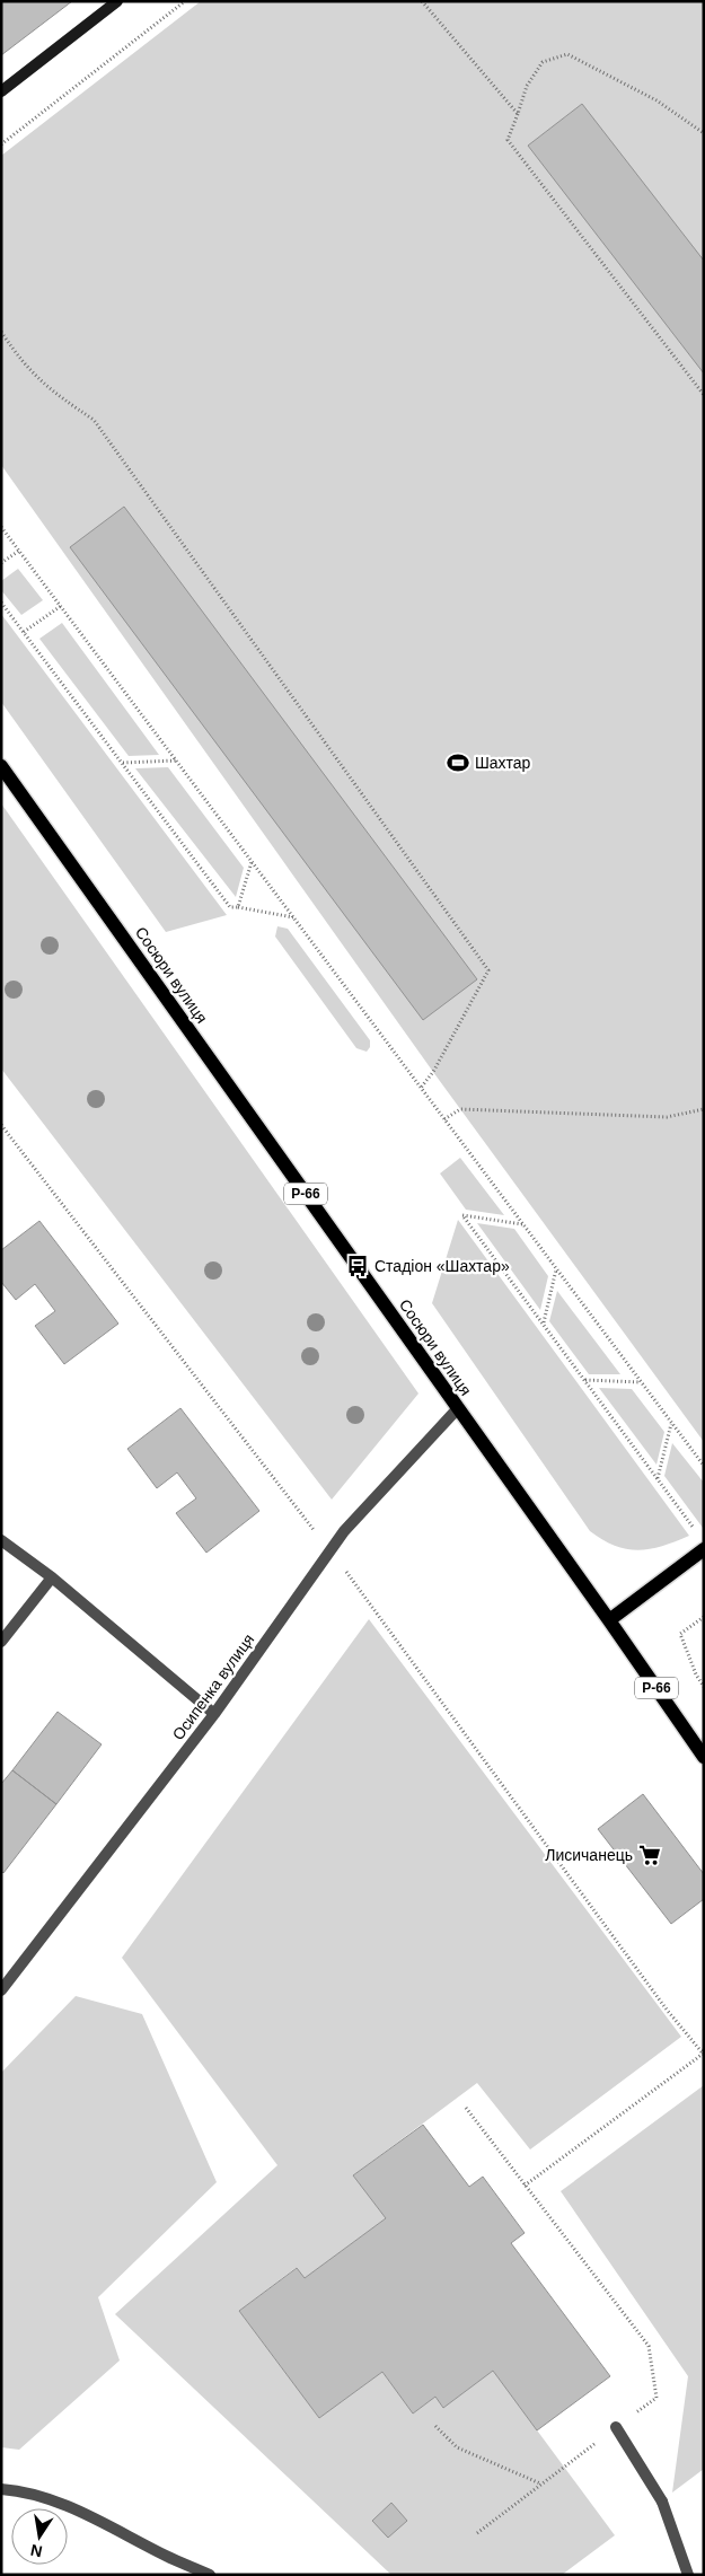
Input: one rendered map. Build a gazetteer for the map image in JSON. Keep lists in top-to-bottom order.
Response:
{
  "streets": {
    "main road": ["Сосюри вулиця", "Р-66"],
    "street": ["Осипенка вулиця"]
  },
  "crossings": [
    ["Сосюри вулиця", "Осипенка вулиця"]
  ],
  "places": {
    "sports": ["Шахтар"],
    "bus stop": ["Стадіон «Шахтар»"],
    "supermarket": ["Лисичанець"]
  },
  "north": "bottom"
}
